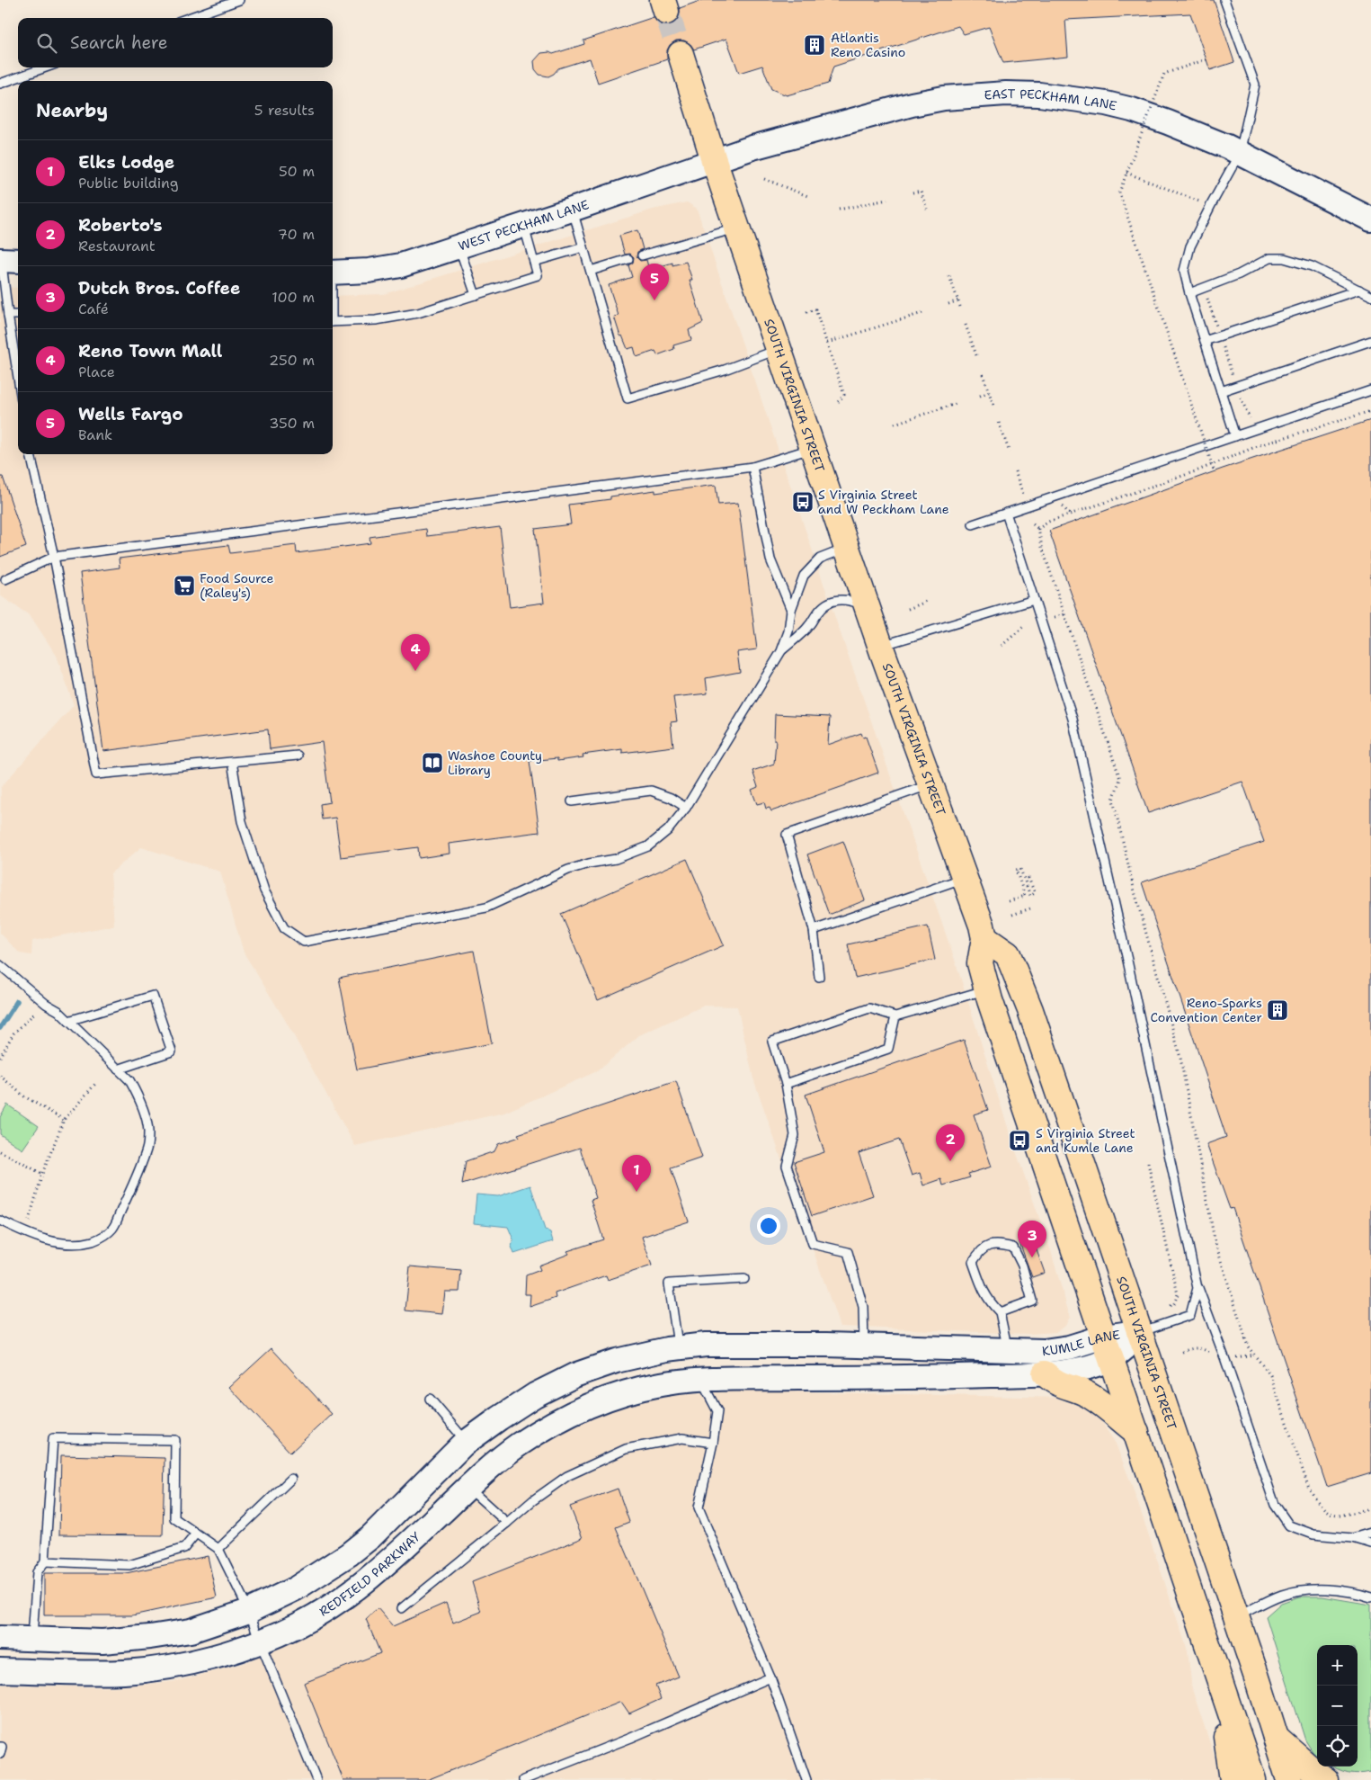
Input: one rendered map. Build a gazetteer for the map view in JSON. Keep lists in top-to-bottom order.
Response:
{
  "streets": {
    "main road": ["SOUTH VIRGINIA STREET"],
    "street": [
      "EAST PECKHAM LANE",
      "WEST PECKHAM LANE",
      "KUMLE LANE",
      "REDFIELD PARKWAY"
    ]
  },
  "crossings": [
    ["EAST PECKHAM LANE", "WEST PECKHAM LANE"],
    ["EAST PECKHAM LANE", "SOUTH VIRGINIA STREET"],
    ["WEST PECKHAM LANE", "SOUTH VIRGINIA STREET"],
    ["SOUTH VIRGINIA STREET", "KUMLE LANE"],
    ["KUMLE LANE", "REDFIELD PARKWAY"]
  ],
  "places": {
    "building": ["Atlantis Reno Casino", "Reno-Sparks Convention Center"],
    "bus stop": ["S Virginia Street and W Peckham Lane", "S Virginia Street and Kumle Lane"],
    "supermarket": ["Food Source (Raley's)"],
    "library": ["Washoe County Library"]
  },
  "page": {
    "search": "Search here",
    "heading": ["Nearby", "5 results"],
    "list": [
      {
        "mark": "1",
        "name": "Elks Lodge",
        "note": "Public building",
        "value": "50 m"
      },
      {
        "mark": "2",
        "name": "Roberto's",
        "note": "Restaurant",
        "value": "70 m"
      },
      {
        "mark": "3",
        "name": "Dutch Bros. Coffee",
        "note": "Café",
        "value": "100 m"
      },
      {
        "mark": "4",
        "name": "Reno Town Mall",
        "note": "Place",
        "value": "250 m"
      },
      {
        "mark": "5",
        "name": "Wells Fargo",
        "note": "Bank",
        "value": "350 m"
      }
    ],
    "pins": [
      "5",
      "4",
      "2",
      "1",
      "3"
    ],
    "map_buttons": ["+", "−"]
  }
}
